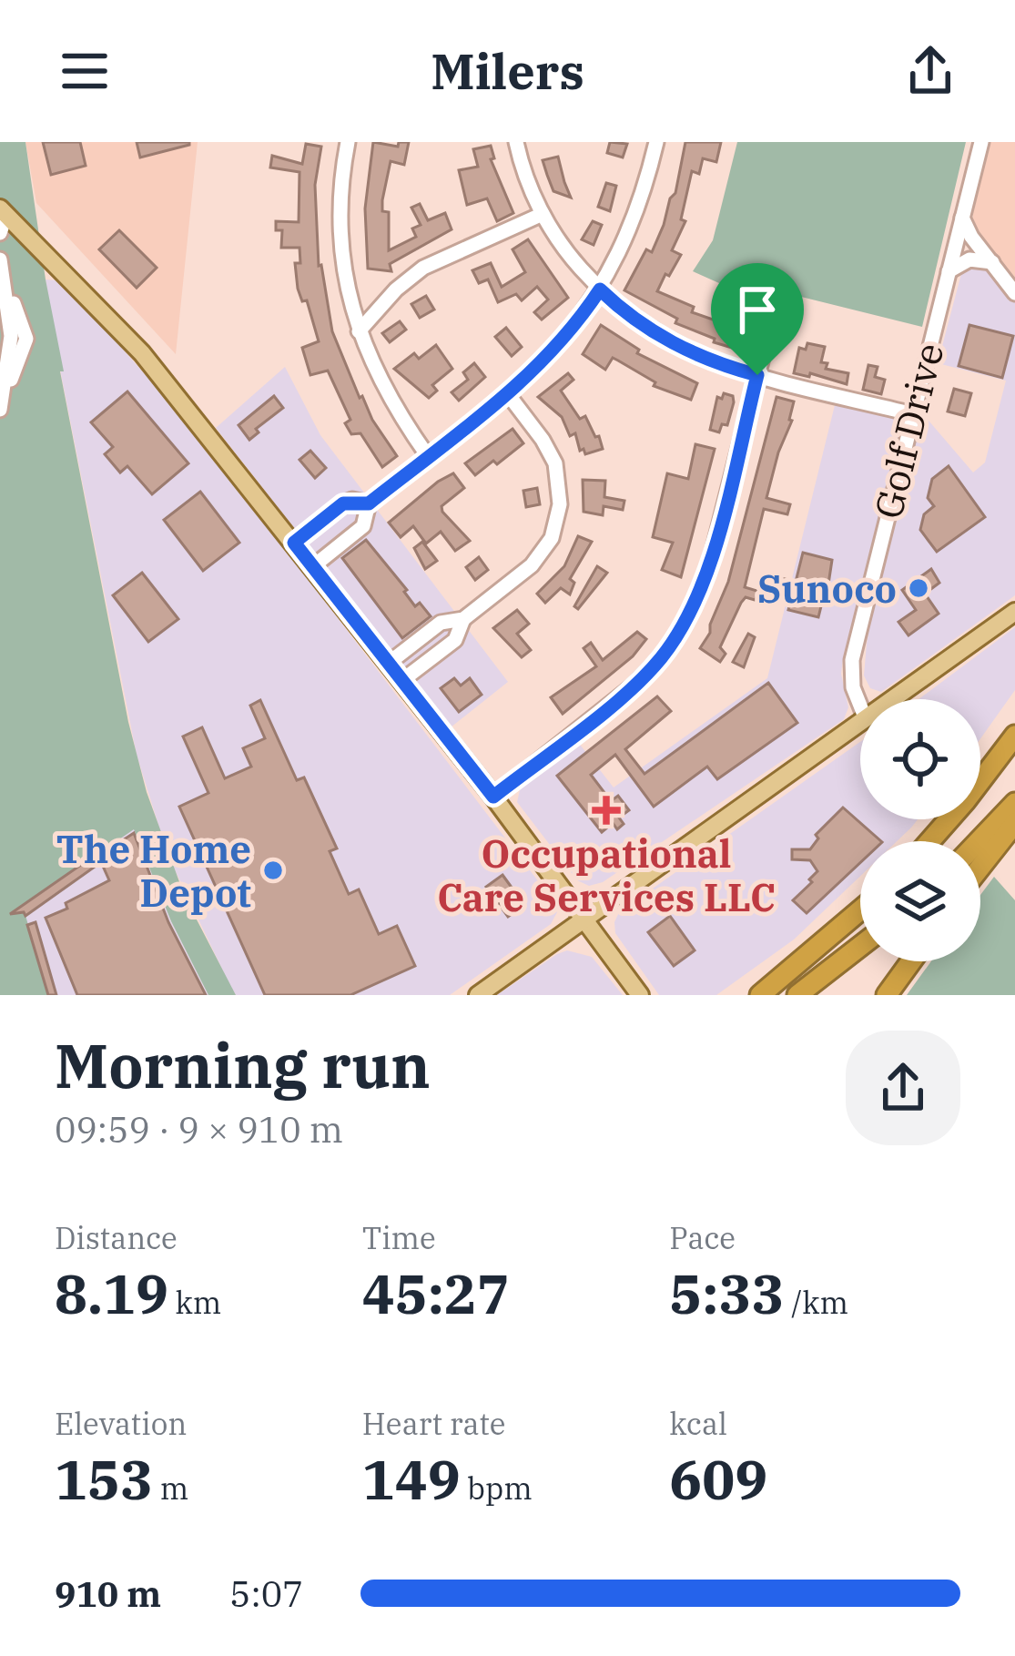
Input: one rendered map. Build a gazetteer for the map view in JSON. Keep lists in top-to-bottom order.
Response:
{
  "streets": {
    "street": ["Golf Drive"]
  },
  "places": {
    "other": ["Sunoco", "The Home Depot"],
    "health": ["Occupational Care Services LLC"]
  },
  "page": {
    "header": "Milers",
    "heading": ["Morning run", "09:59 · 9 × 910 m"],
    "stats": [
      ["Distance", "8.19 km"],
      ["Time", "45:27"],
      ["Pace", "5:33 /km"],
      ["Elevation", "153 m"],
      ["Heart rate", "149 bpm"],
      ["kcal", "609"]
    ],
    "list": [
      {
        "name": "910 m",
        "note": "5:07"
      }
    ]
  }
}
